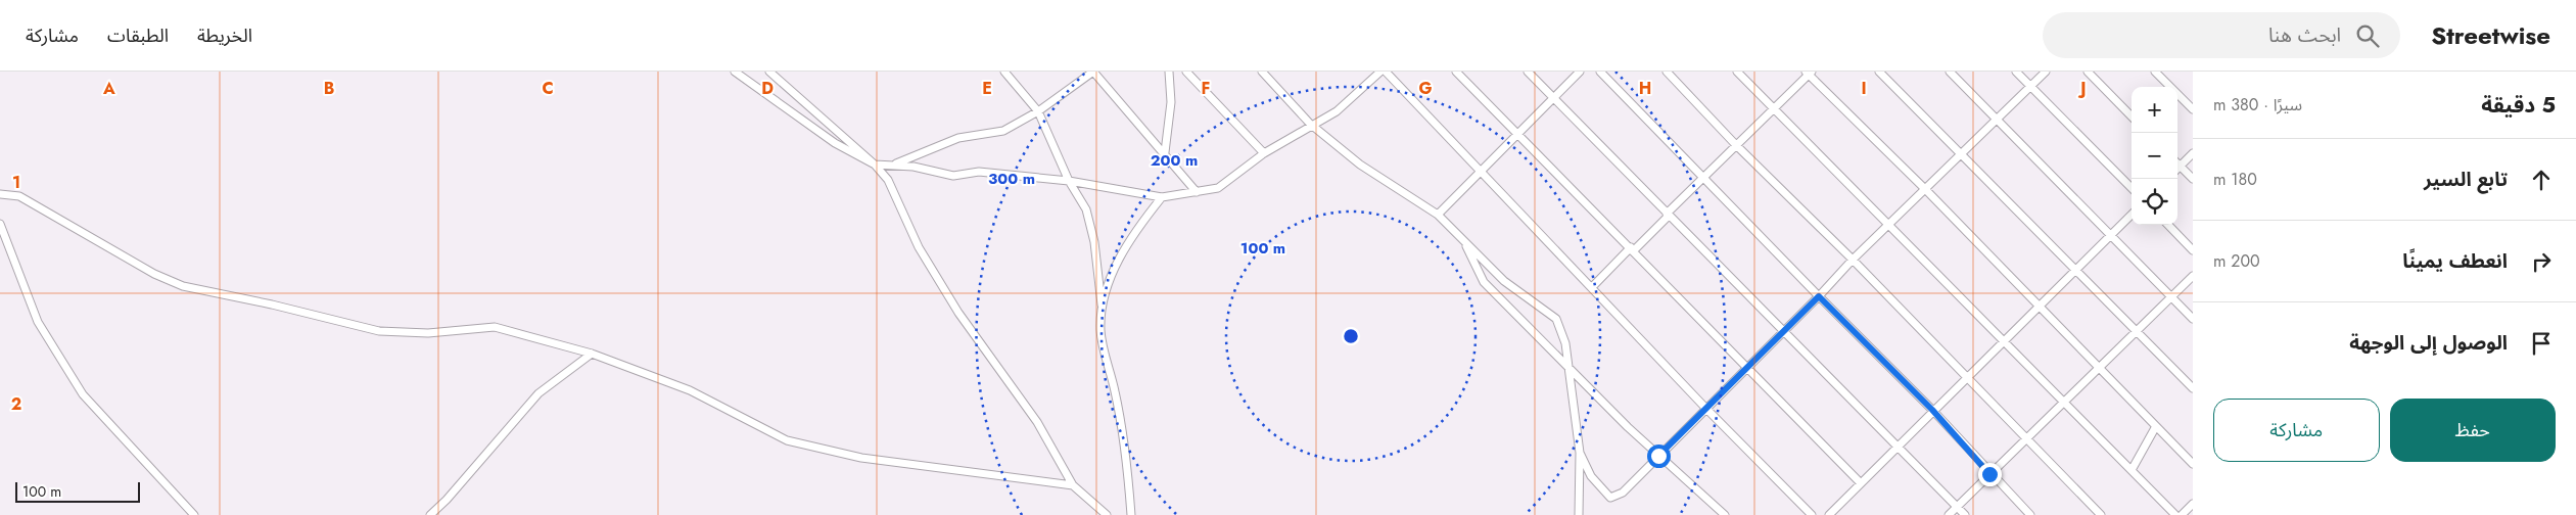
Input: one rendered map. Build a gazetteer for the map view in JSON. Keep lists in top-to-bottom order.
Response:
{
  "scale_bar": "100 m",
  "page": {
    "header": "Streetwise",
    "search": "ابحث هنا",
    "nav": ["الخريطة", "الطبقات", "مشاركة"],
    "heading": ["5 دقيقة", "سيرًا · 380 m"],
    "map_buttons": ["+", "−"],
    "list": [
      ["تابع السير", "180 m"],
      ["انعطف يمينًا", "200 m"],
      "الوصول إلى الوجهة"
    ],
    "buttons": ["حفظ", "مشاركة"],
    "scale": "100 m"
  },
  "grid": {
    "columns": [
      "A",
      "B",
      "C",
      "D",
      "E",
      "F",
      "G",
      "H",
      "I",
      "J"
    ],
    "rows": ["1", "2"]
  },
  "rings": ["200 m", "300 m", "100 m"]
}
